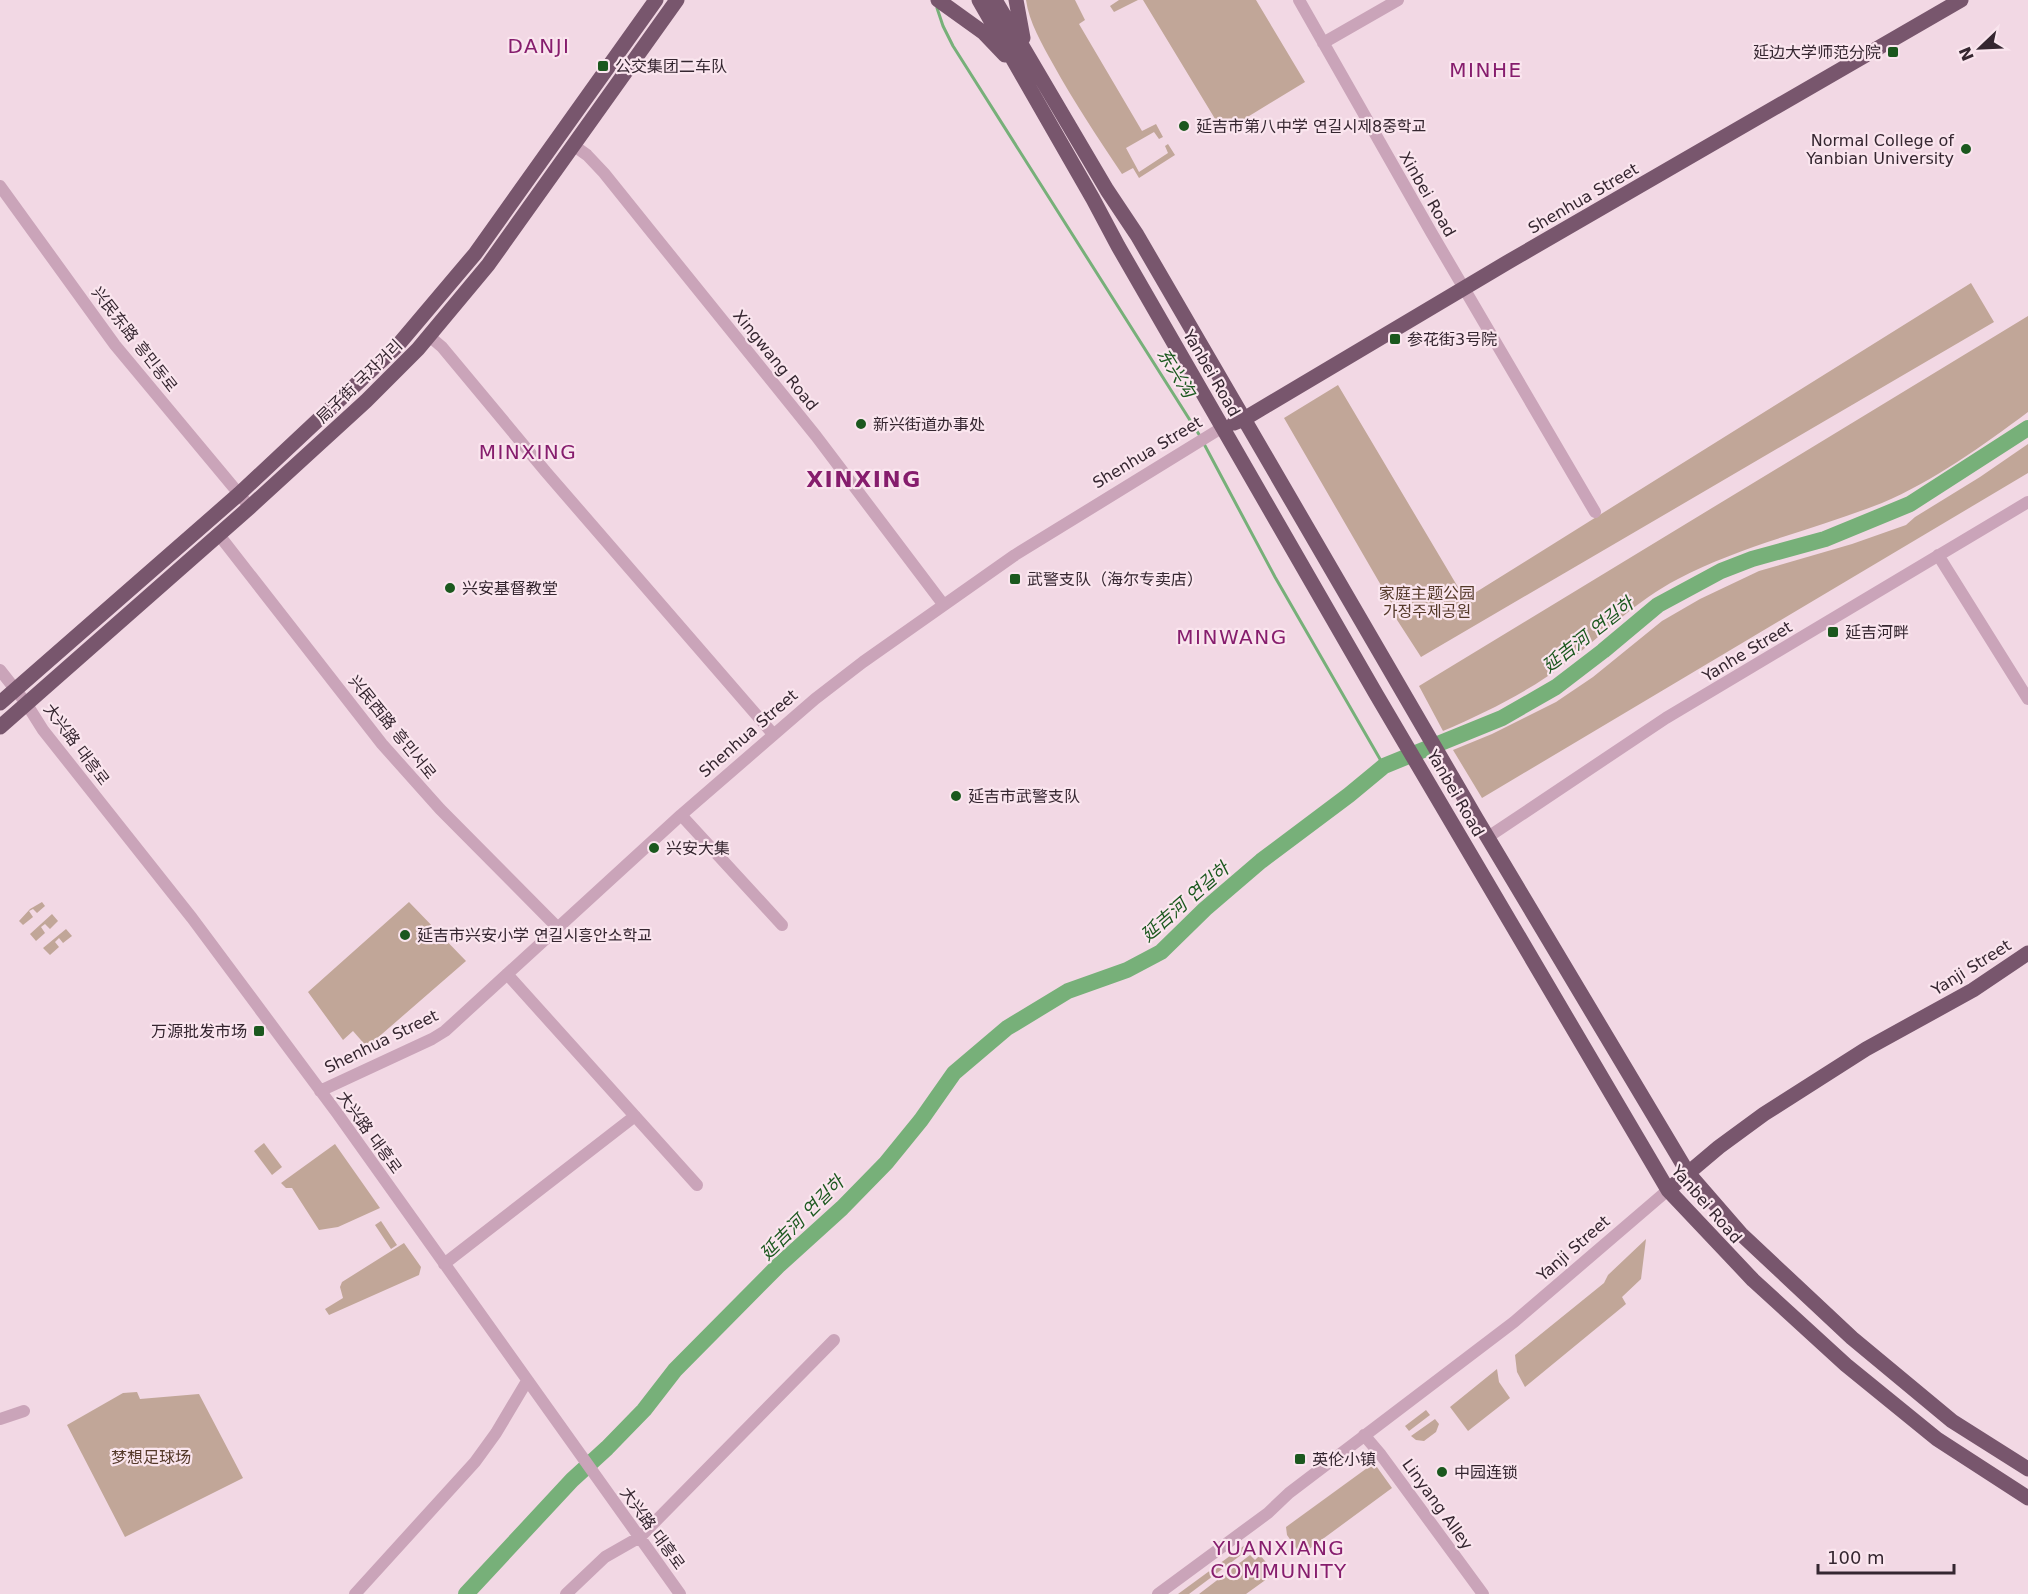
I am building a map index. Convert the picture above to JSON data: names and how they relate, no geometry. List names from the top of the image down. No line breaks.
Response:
{"streets":{"main road":["Shenhua Street","Yanbei Road","局子街 국자거리","Yanji Street"],"street":["Xinbei Road","兴民东路 흥민동로","Xingwang Road","Yanhe Street","兴民西路 흥민서로","大兴路 대흥로","Linyang Alley"]},"crossings":[["Xinbei Road","Shenhua Street"],["Shenhua Street","Xingwang Road"],["Shenhua Street","Yanbei Road"],["Shenhua Street","兴民西路 흥민서로"],["Shenhua Street","大兴路 대흥로"],["兴民东路 흥민동로","局子街 국자거리"],["Xingwang Road","局子街 국자거리"],["Yanbei Road","Yanhe Street"],["Yanbei Road","Yanji Street"],["局子街 국자거리","兴民西路 흥민서로"],["局子街 국자거리","大兴路 대흥로"],["Yanji Street","Linyang Alley"]],"districts":["DANJI","MINHE","MINXING","XINXING","MINWANG","YUANXIANG COMMUNITY"],"water":["东兴沟","延吉河 연길하"],"parks":["家庭主题公园 가정주제공원","梦想足球场"],"places":{"transit":["延边大学师范分院","公交集团二车队","参花街3号院","武警支队（海尔专卖店）","延吉河畔","万源批发市场","英伦小镇"],"other":["延吉市第八中学 연길시제8중학교","Normal College of Yanbian University","新兴街道办事处","兴安基督教堂","延吉市武警支队","兴安大集","延吉市兴安小学 연길시흥안소학교","中园连锁"]},"scale_bar":"100 m","north":"bottom left"}
